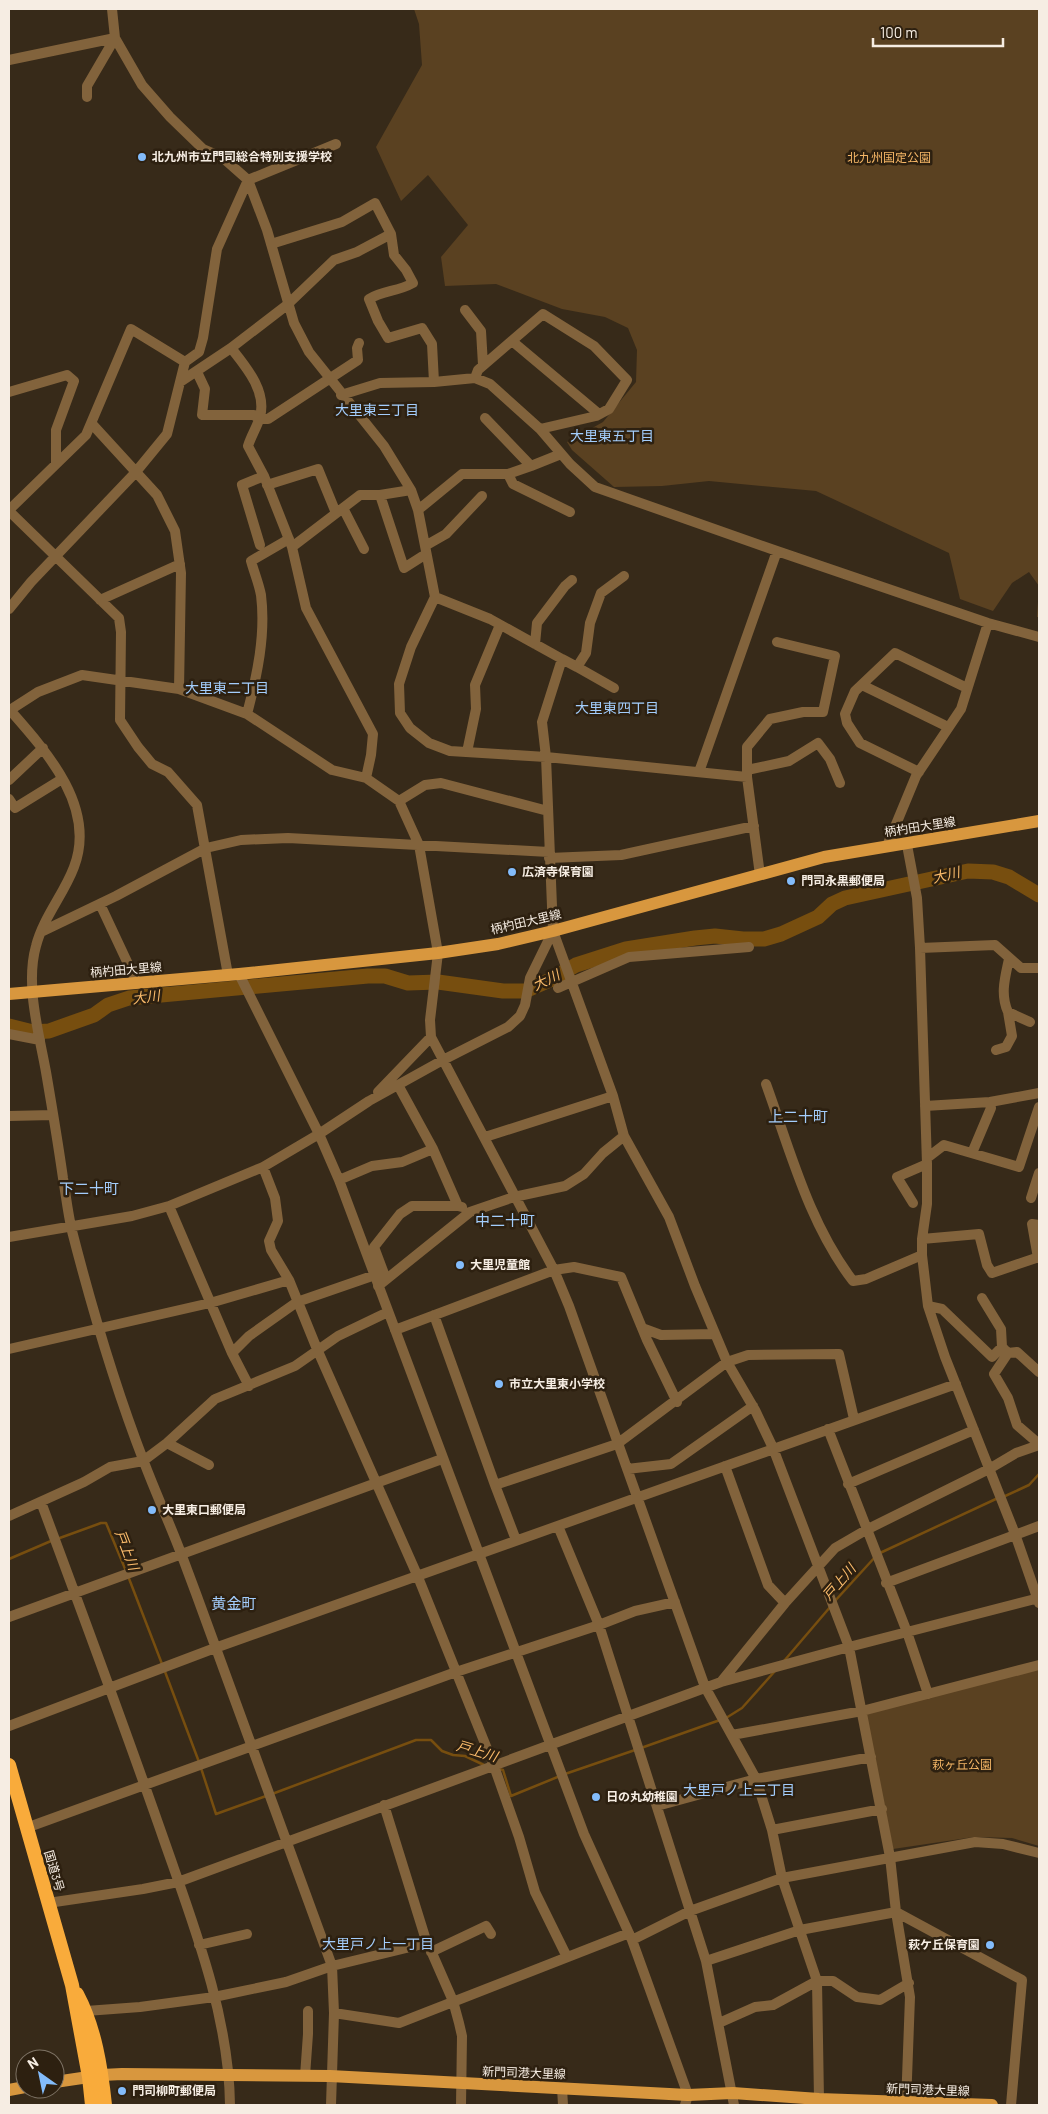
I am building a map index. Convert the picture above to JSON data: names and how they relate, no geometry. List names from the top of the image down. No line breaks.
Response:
{"streets":{"highway":["国道3号"],"main road":["柄杓田大里線","新門司港大里線"]},"crossings":[["国道3号","新門司港大里線"]],"districts":["大里東三丁目","大里東五丁目","大里東二丁目","大里東四丁目","上二十町","下二十町","中二十町","黄金町","大里戸ノ上二丁目","大里戸ノ上一丁目"],"water":["大川","戸上川"],"parks":["北九州国定公園","萩ヶ丘公園"],"places":["北九州市立門司総合特別支援学校","広済寺保育園","門司永黒郵便局","大里児童館","市立大里東小学校","大里東口郵便局","日の丸幼稚園","萩ケ丘保育園","門司柳町郵便局"],"scale_bar":"100 m","north":"top left"}
